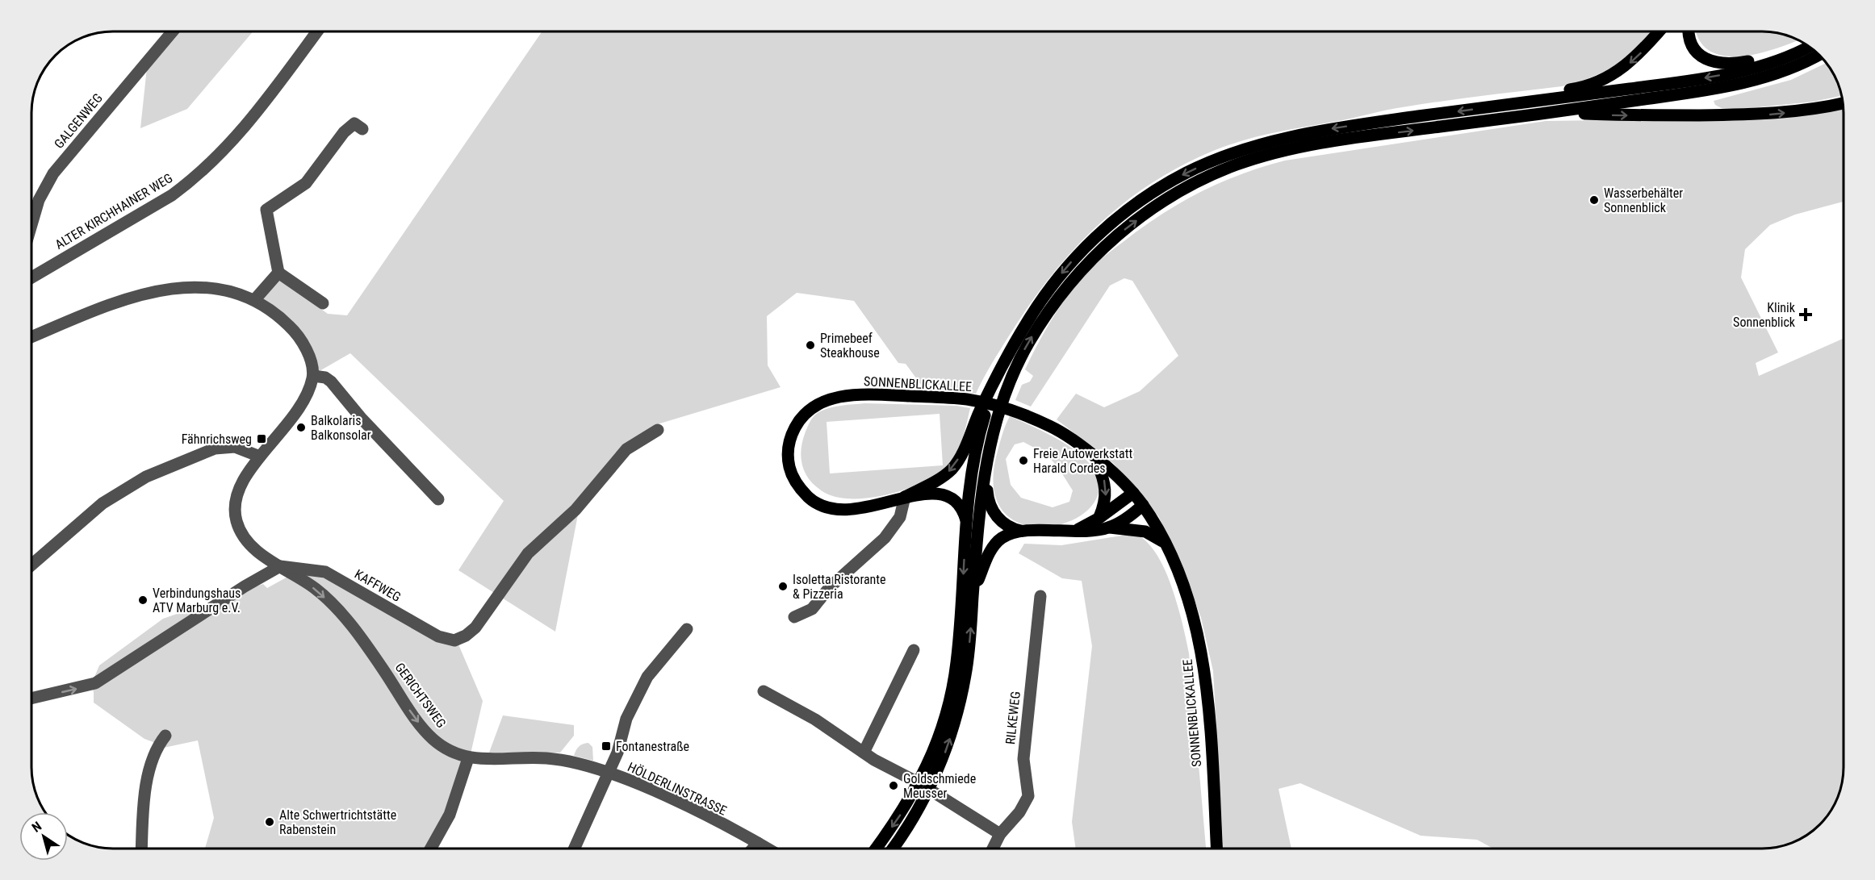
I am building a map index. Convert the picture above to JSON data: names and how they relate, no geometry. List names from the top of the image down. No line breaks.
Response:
{"streets":{"main road":["SONNENBLICKALLEE"],"street":["GALGENWEG","ALTER KIRCHHAINER WEG","KAFFWEG","GERICHTSWEG","RILKEWEG","HÖLDERLINSTRASSE"]},"crossings":[["KAFFWEG","GERICHTSWEG"],["GERICHTSWEG","HÖLDERLINSTRASSE"]],"one_way":["GERICHTSWEG"],"places":{"other":["Wasserbehälter Sonnenblick","Primebeef Steakhouse","Balkolaris Balkonsolar","Freie Autowerkstatt Harald Cordes","Isoletta Ristorante & Pizzeria","Verbindungshaus ATV Marburg e.V.","Goldschmiede Meusser","Alte Schwertrichtstätte Rabenstein"],"health":["Klinik Sonnenblick"],"transit":["Fähnrichsweg","Fontanestraße"]},"north":"top left"}
